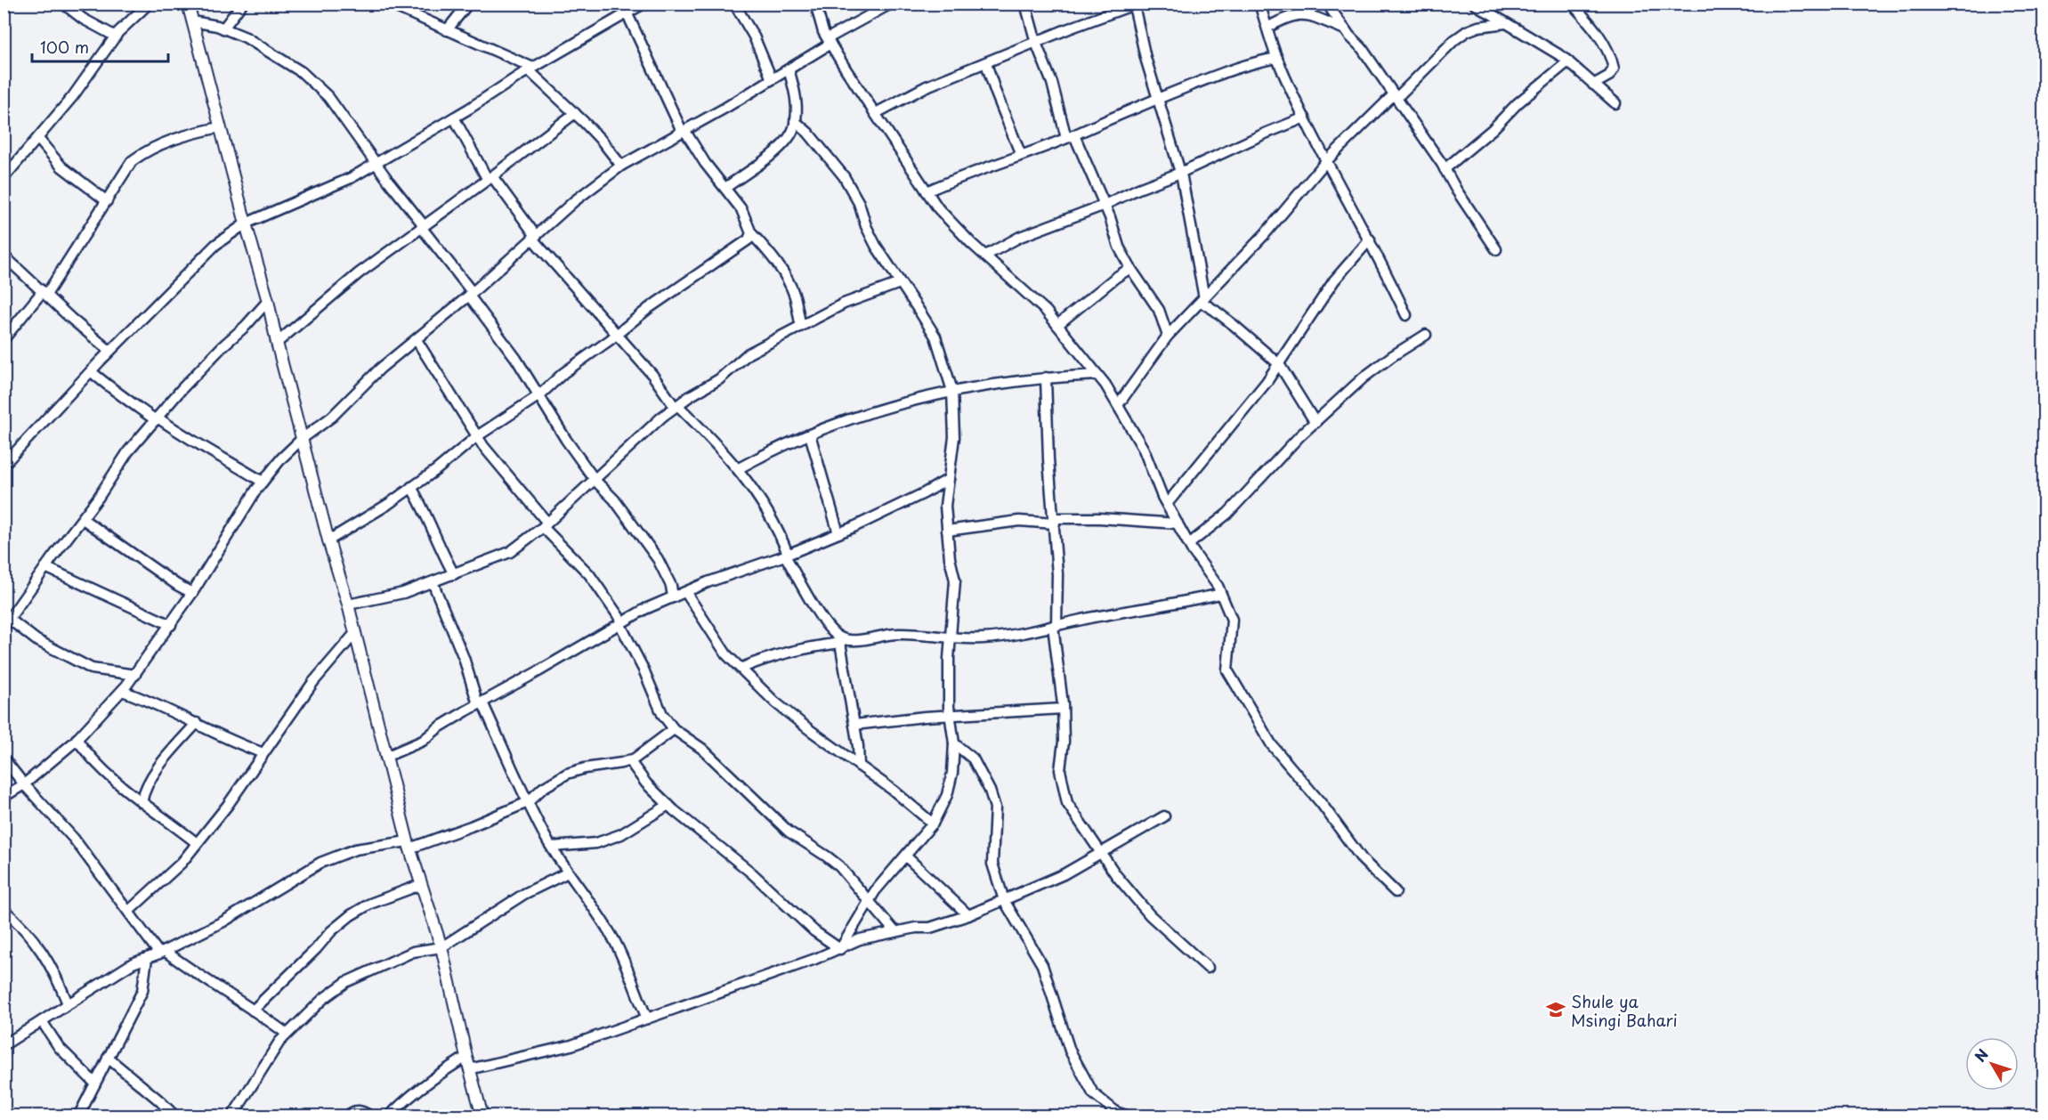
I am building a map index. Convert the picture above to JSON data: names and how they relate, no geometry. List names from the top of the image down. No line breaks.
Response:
{"places":{"school or university":["Shule ya Msingi Bahari"]},"scale_bar":"100 m","north":"top left"}
